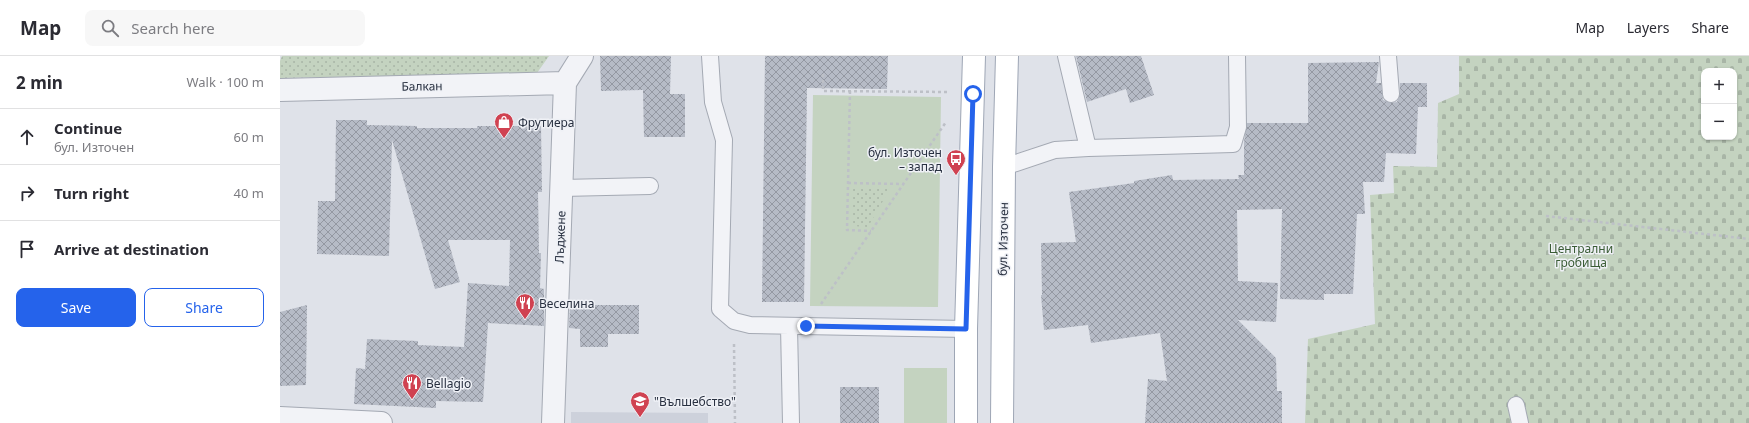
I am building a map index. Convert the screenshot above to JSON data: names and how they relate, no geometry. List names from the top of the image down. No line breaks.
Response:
{"streets":{"main road":["бул. Източен"],"street":["Балкан","Лъджене"]},"crossings":[["Балкан","Лъджене"]],"parks":["Централни гробища"],"places":{"shop":["Фрутиера"],"bus stop":["бул. Източен – запад"],"restaurant":["Веселина","Bellagio"],"school or university":["\"Вълшебство\""]},"page":{"header":"Map","search":"Search here","nav":["Map","Layers","Share"],"heading":["2 min","Walk · 100 m"],"map_buttons":["+","−"],"list":[["Continue","бул. Източен","60 m"],["Turn right","40 m"],"Arrive at destination"],"buttons":["Save","Share"]}}
